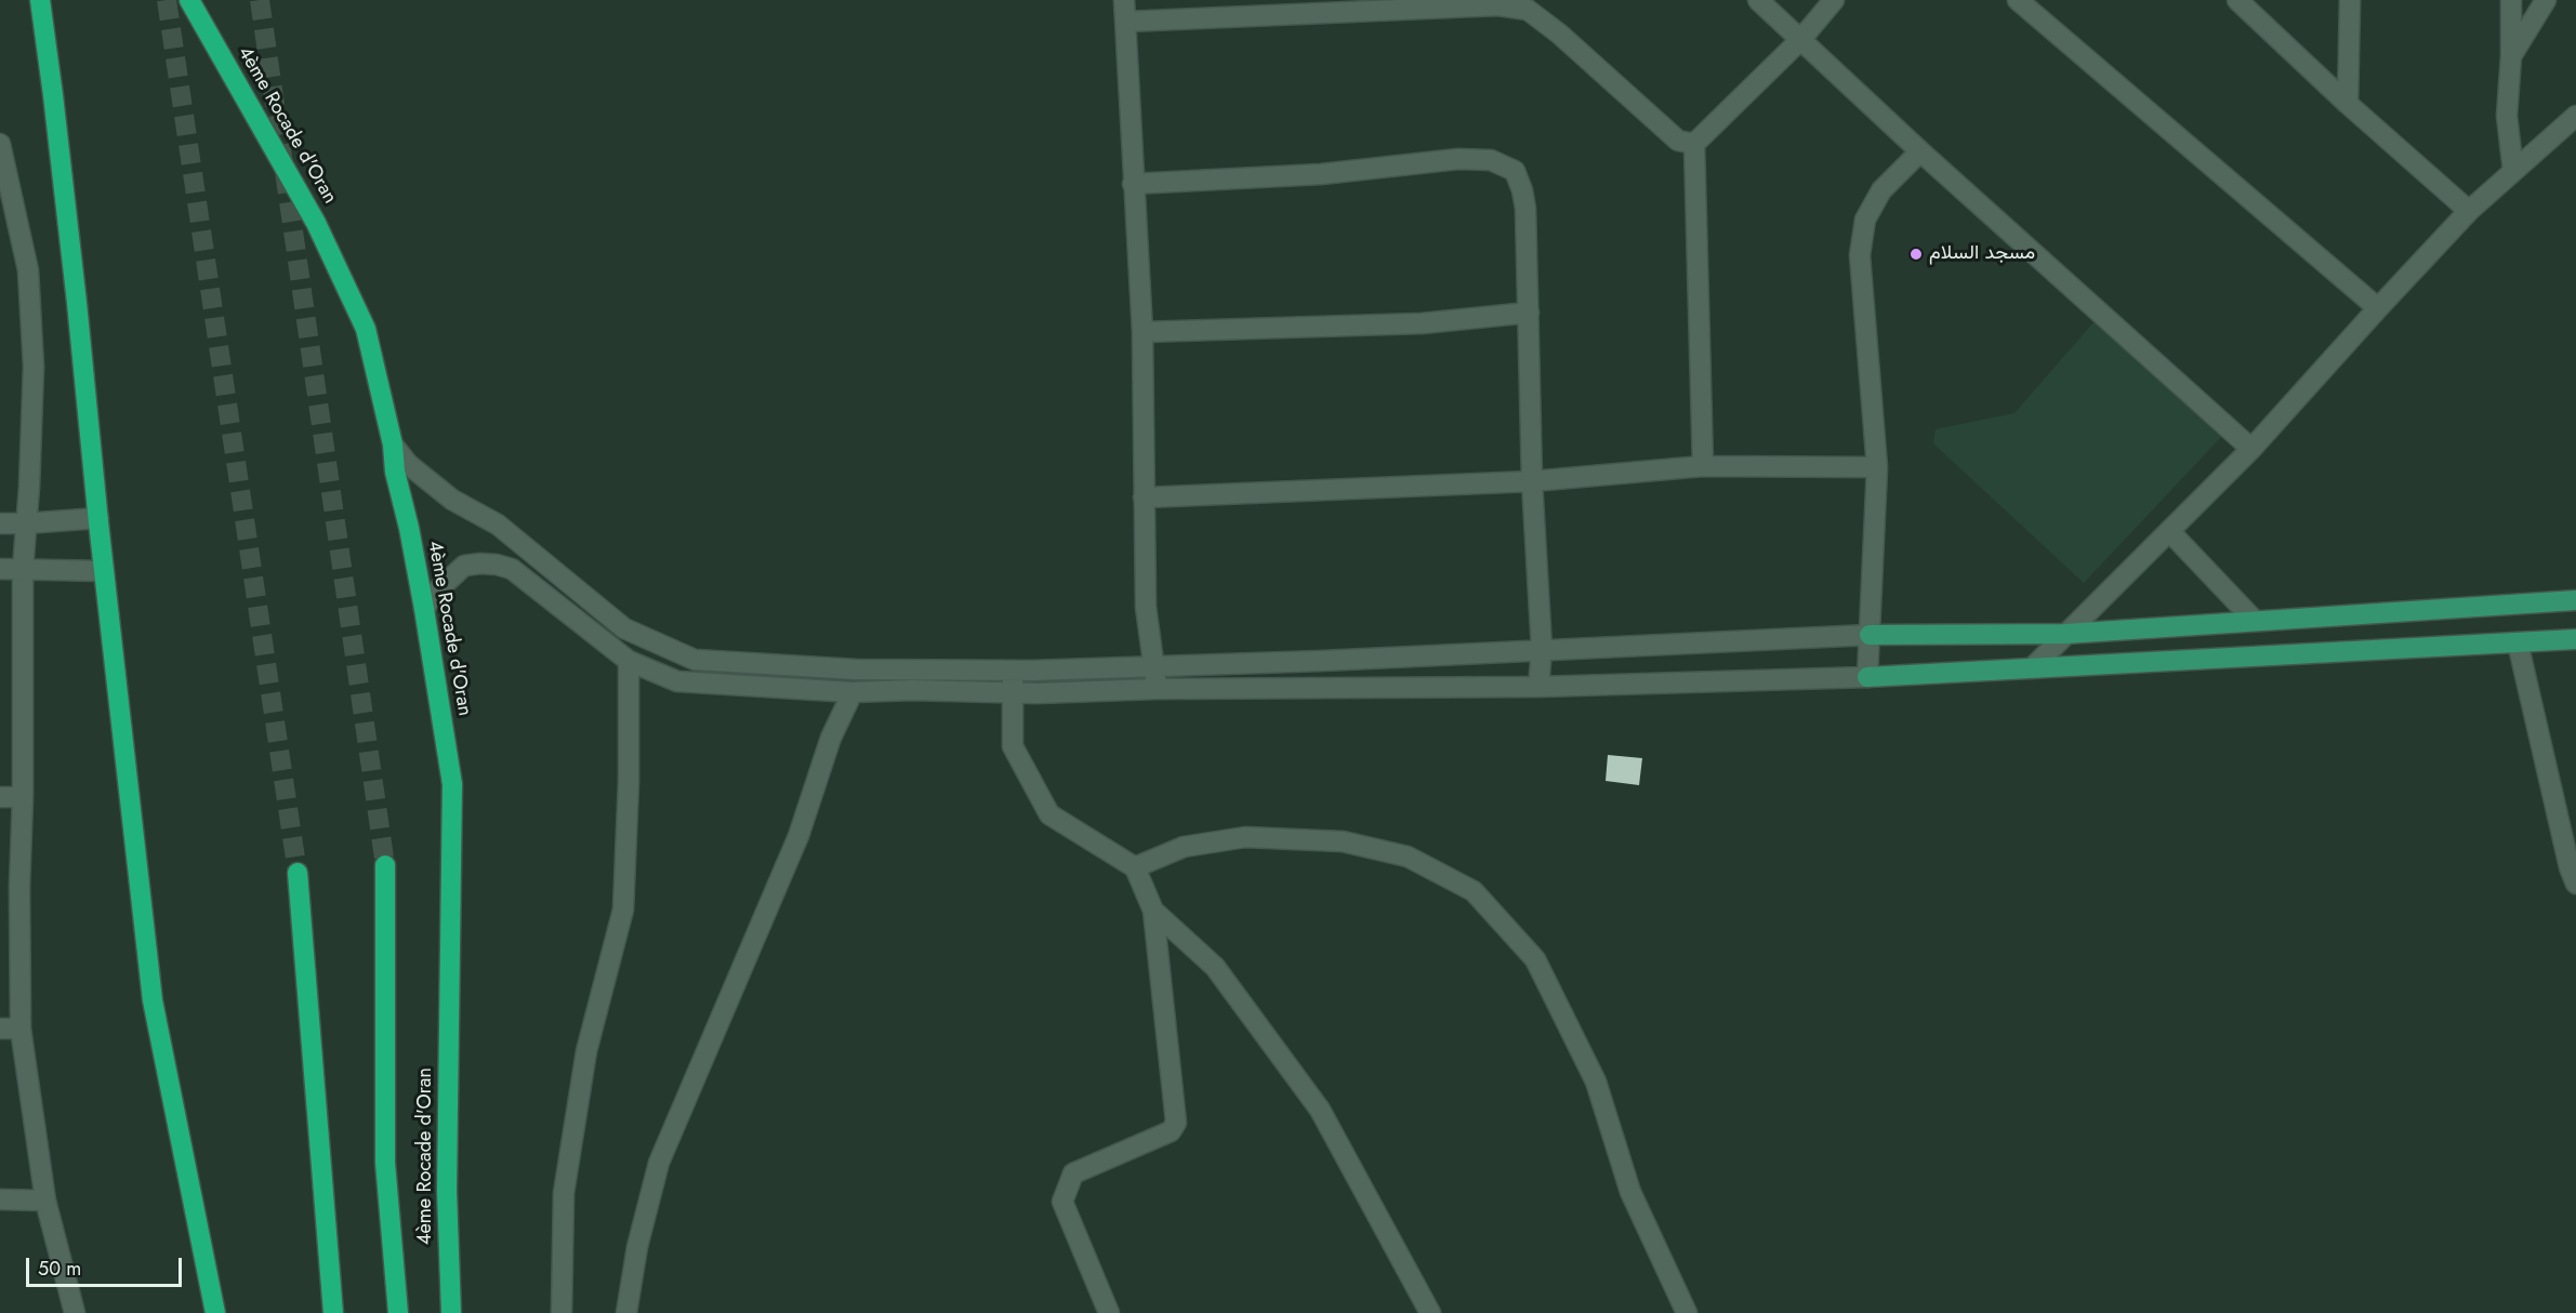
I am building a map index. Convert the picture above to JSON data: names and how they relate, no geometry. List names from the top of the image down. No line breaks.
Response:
{"streets":{"highway":["4ème Rocade d'Oran"]},"places":["مسجد السلام"],"scale_bar":"50 m"}
